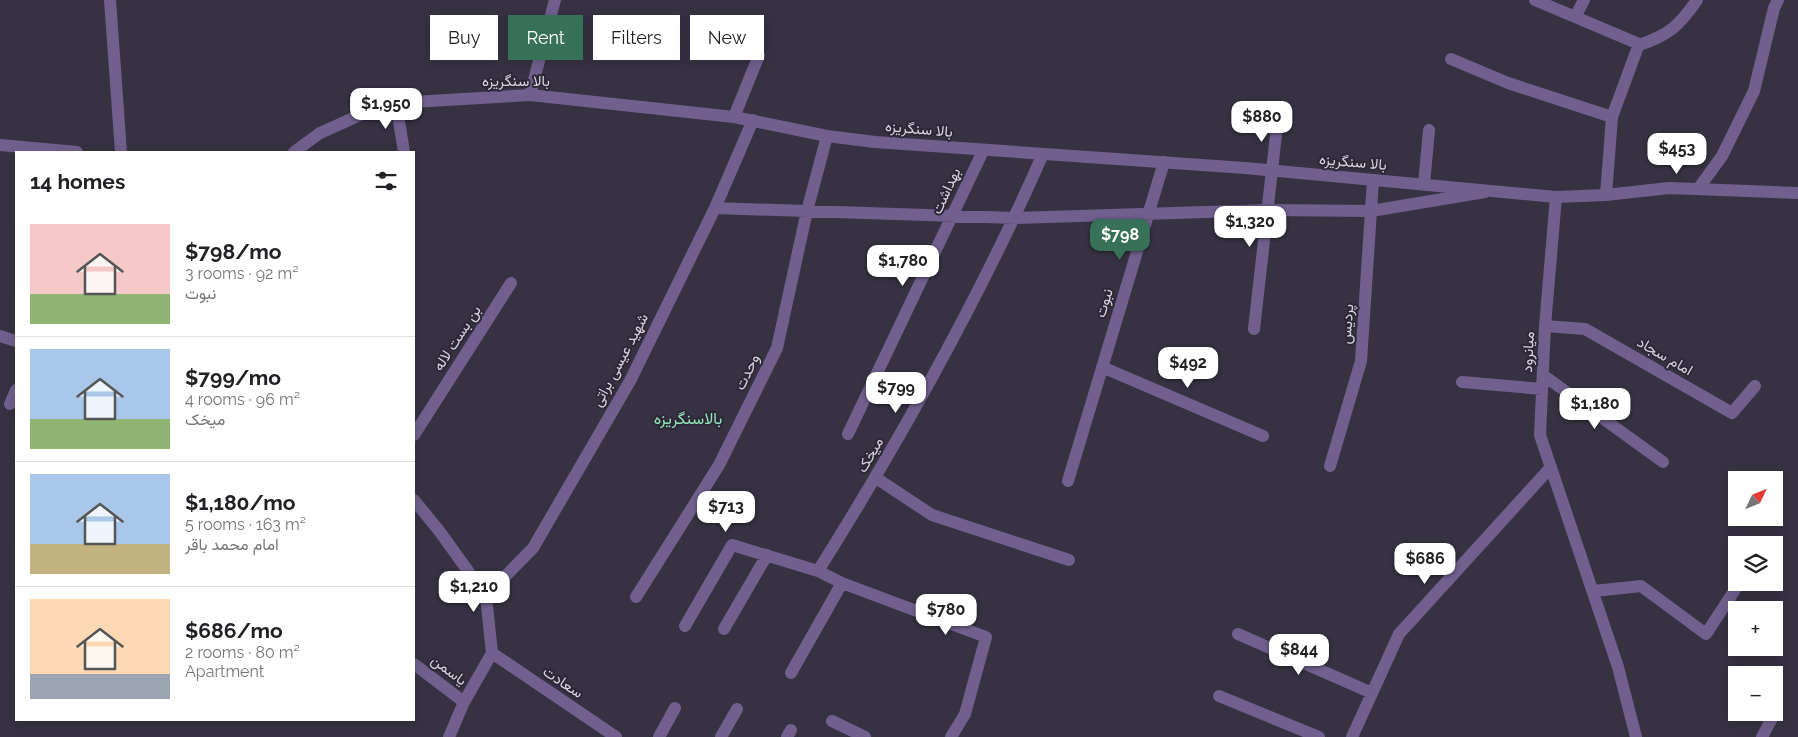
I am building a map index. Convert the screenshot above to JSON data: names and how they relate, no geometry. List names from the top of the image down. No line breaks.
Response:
{"streets":{"street":["بالا سنگریزه","بهداشت","نبوت","پردیس","بن بست لاله","میانرود","امام سجاد","شهید عیسی براتی","وحدت","میخک","یاسمن","سعادت"]},"crossings":[["بالا سنگریزه","بهداشت"],["بالا سنگریزه","نبوت"],["بالا سنگریزه","پردیس"],["بالا سنگریزه","میانرود"],["بالا سنگریزه","شهید عیسی براتی"],["بالا سنگریزه","وحدت"],["بالا سنگریزه","میخک"],["میانرود","امام سجاد"]],"districts":["بالاسنگریزه"],"north":"top right","page":{"chip":["Buy","Rent","Filters","New"],"price":["$1,950","$880","$453","$1,320","$798","$1,780","$492","$799","$1,180","$713","$686","$1,210","$780","$844"],"heading":"14 homes","list":[{"name":"$798/mo","note":"3 rooms · 92 m² · نبوت"},{"name":"$799/mo","note":"4 rooms · 96 m² · میخک"},{"name":"$1,180/mo","note":"5 rooms · 163 m² · امام محمد باقر"},{"name":"$686/mo","note":"2 rooms · 80 m² · Apartment"}],"map_buttons":["+","−"]}}
